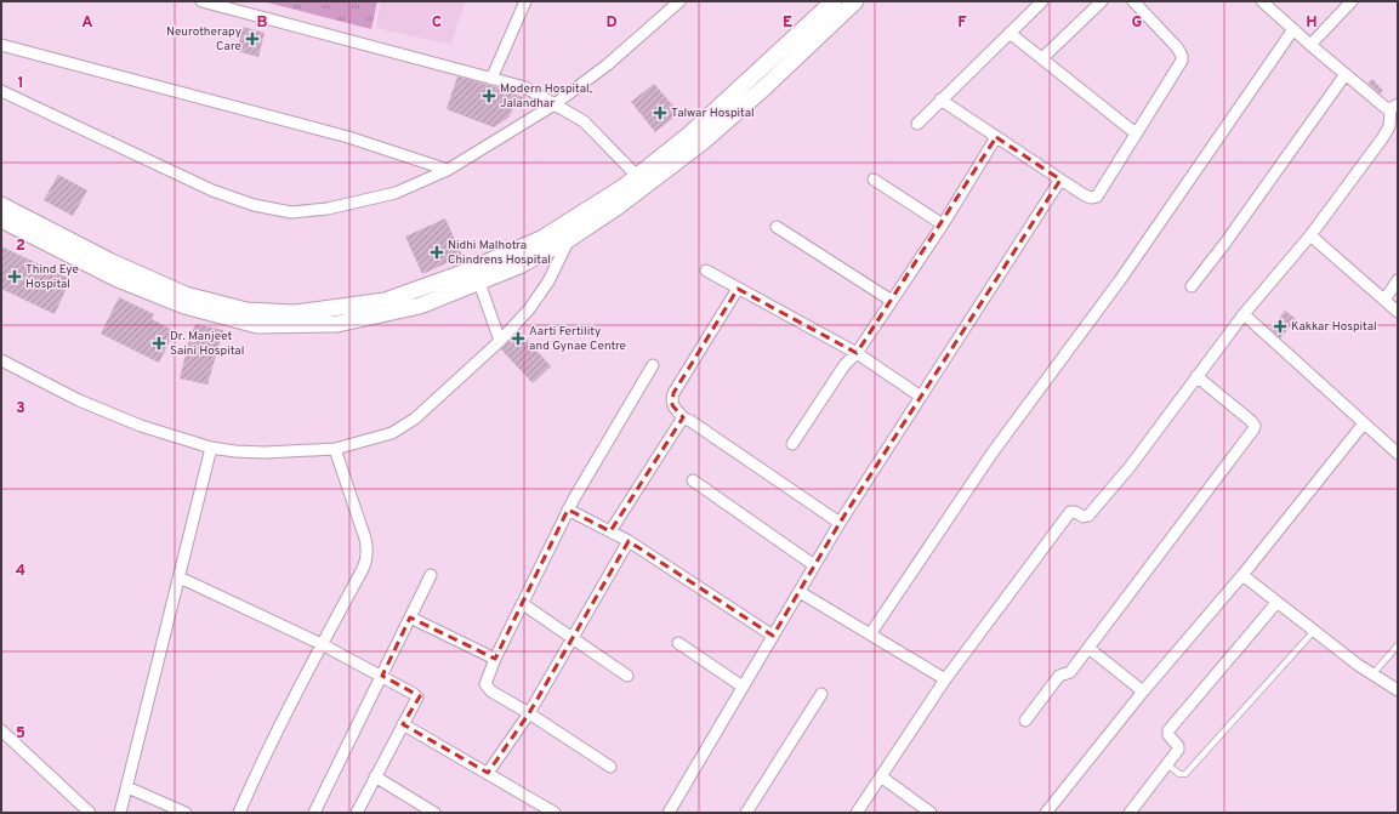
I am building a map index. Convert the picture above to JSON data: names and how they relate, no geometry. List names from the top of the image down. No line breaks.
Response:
{"places":{"health":["Neurotherapy Care","Modern Hospital, Jalandhar","Talwar Hospital","Nidhi Malhotra Chindrens Hospital","Thind Eye Hospital","Kakkar Hospital","Aarti Fertility and Gynae Centre","Dr. Manjeet Saini Hospital"]},"grid":{"columns":["A","B","C","D","E","F","G","H"],"rows":["1","2","3","4","5"]}}
